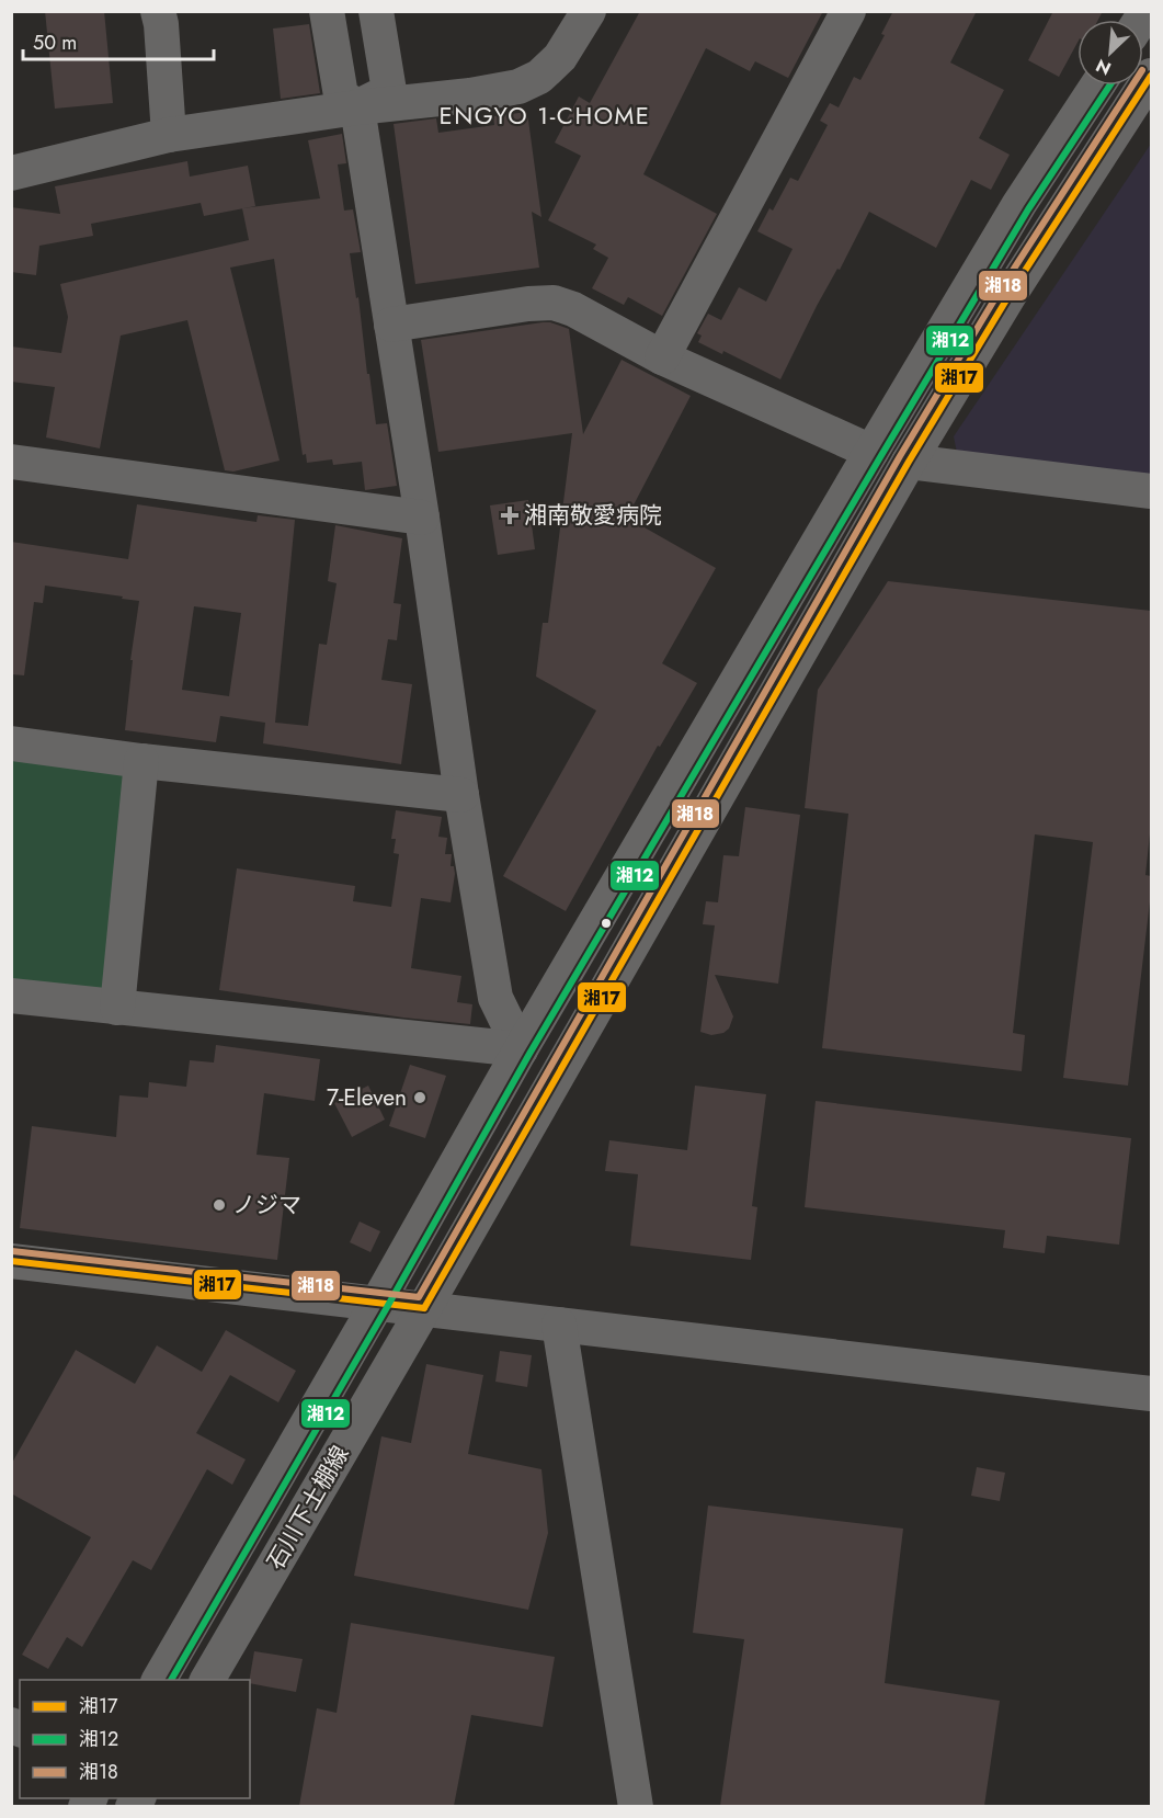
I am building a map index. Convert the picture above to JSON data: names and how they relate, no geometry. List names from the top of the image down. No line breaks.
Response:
{"streets":{"street":["石川下土棚線"]},"districts":["ENGYO 1-CHOME"],"places":{"health":["湘南敬愛病院"],"other":["7-Eleven","ノジマ"]},"lines":["transit line 湘17","transit line 湘12","transit line 湘18"],"legend":["湘17","湘12","湘18"],"scale_bar":"50 m","north":"bottom left"}
